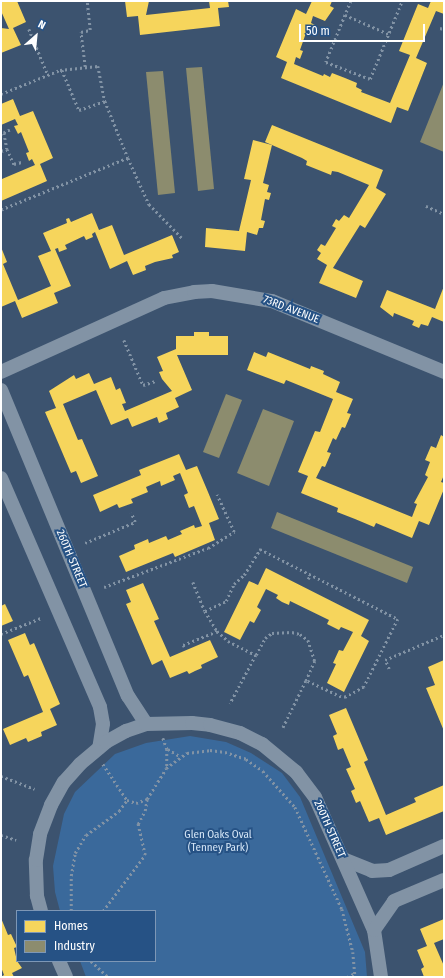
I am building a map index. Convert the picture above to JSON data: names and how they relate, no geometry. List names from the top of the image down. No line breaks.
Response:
{"streets":{"street":["73RD AVENUE","260TH STREET"]},"parks":["Glen Oaks Oval (Tenney Park)"],"legend":["Homes","Industry"],"scale_bar":"50 m","north":"top right"}
